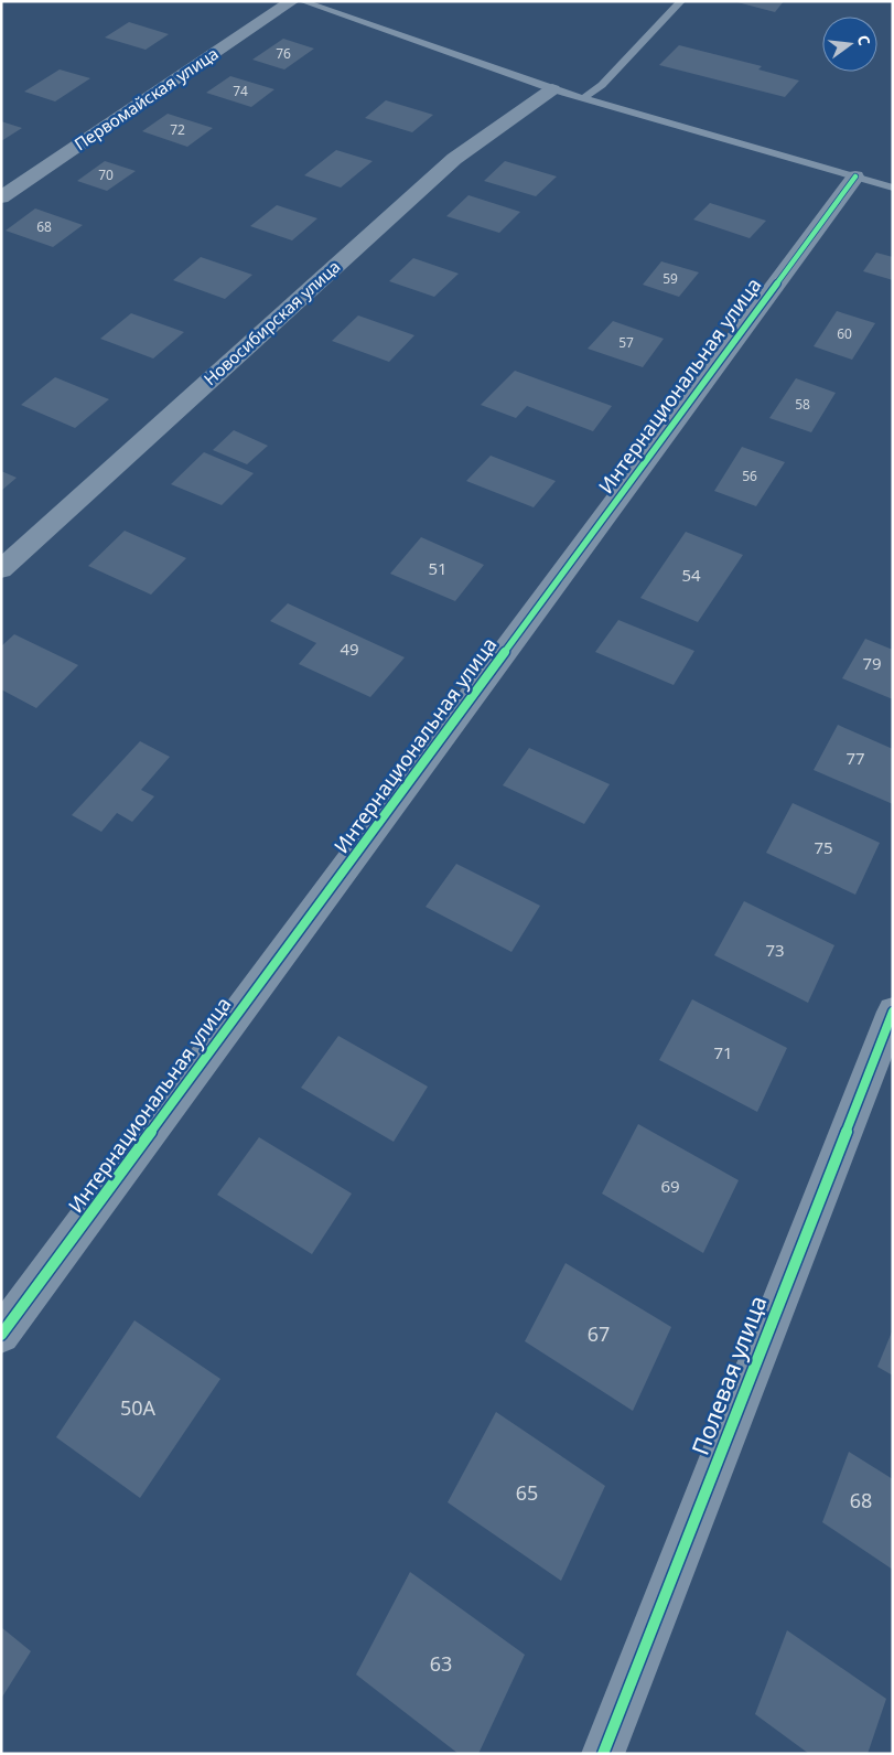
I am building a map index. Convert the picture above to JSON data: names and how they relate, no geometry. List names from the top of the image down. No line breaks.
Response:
{"streets":{"street":["Первомайская улица","Новосибирская улица","Интернациональная улица","Полевая улица"]},"house_numbers":["76","74","72","70","68","59","60","57","58","56","51","54","49","79","77","75","73","71","69","67","50А","65","68","63"],"north":"right"}
